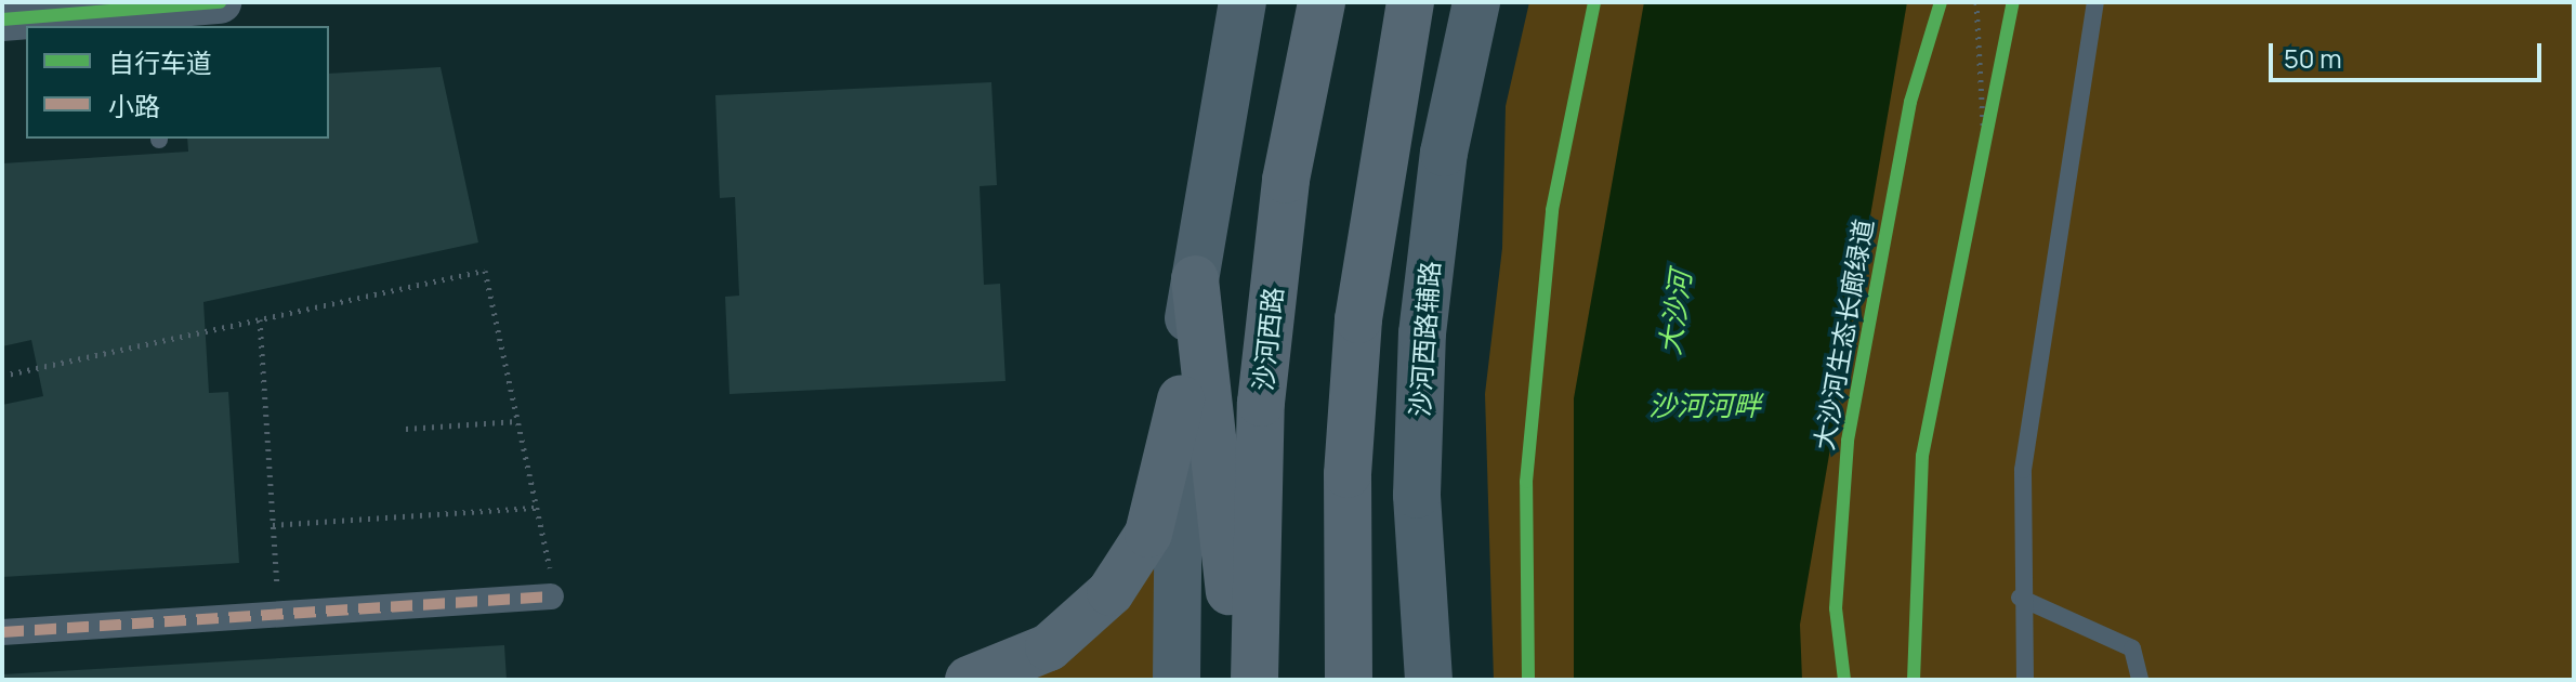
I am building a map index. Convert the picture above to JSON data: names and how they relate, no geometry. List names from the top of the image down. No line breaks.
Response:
{"streets":{"main road":["沙河西路","沙河西路辅路"],"cycle path":["大沙河生态长廊绿道"]},"water":["大沙河","沙河河畔"],"legend":["自行车道","小路"],"scale_bar":"50 m"}
